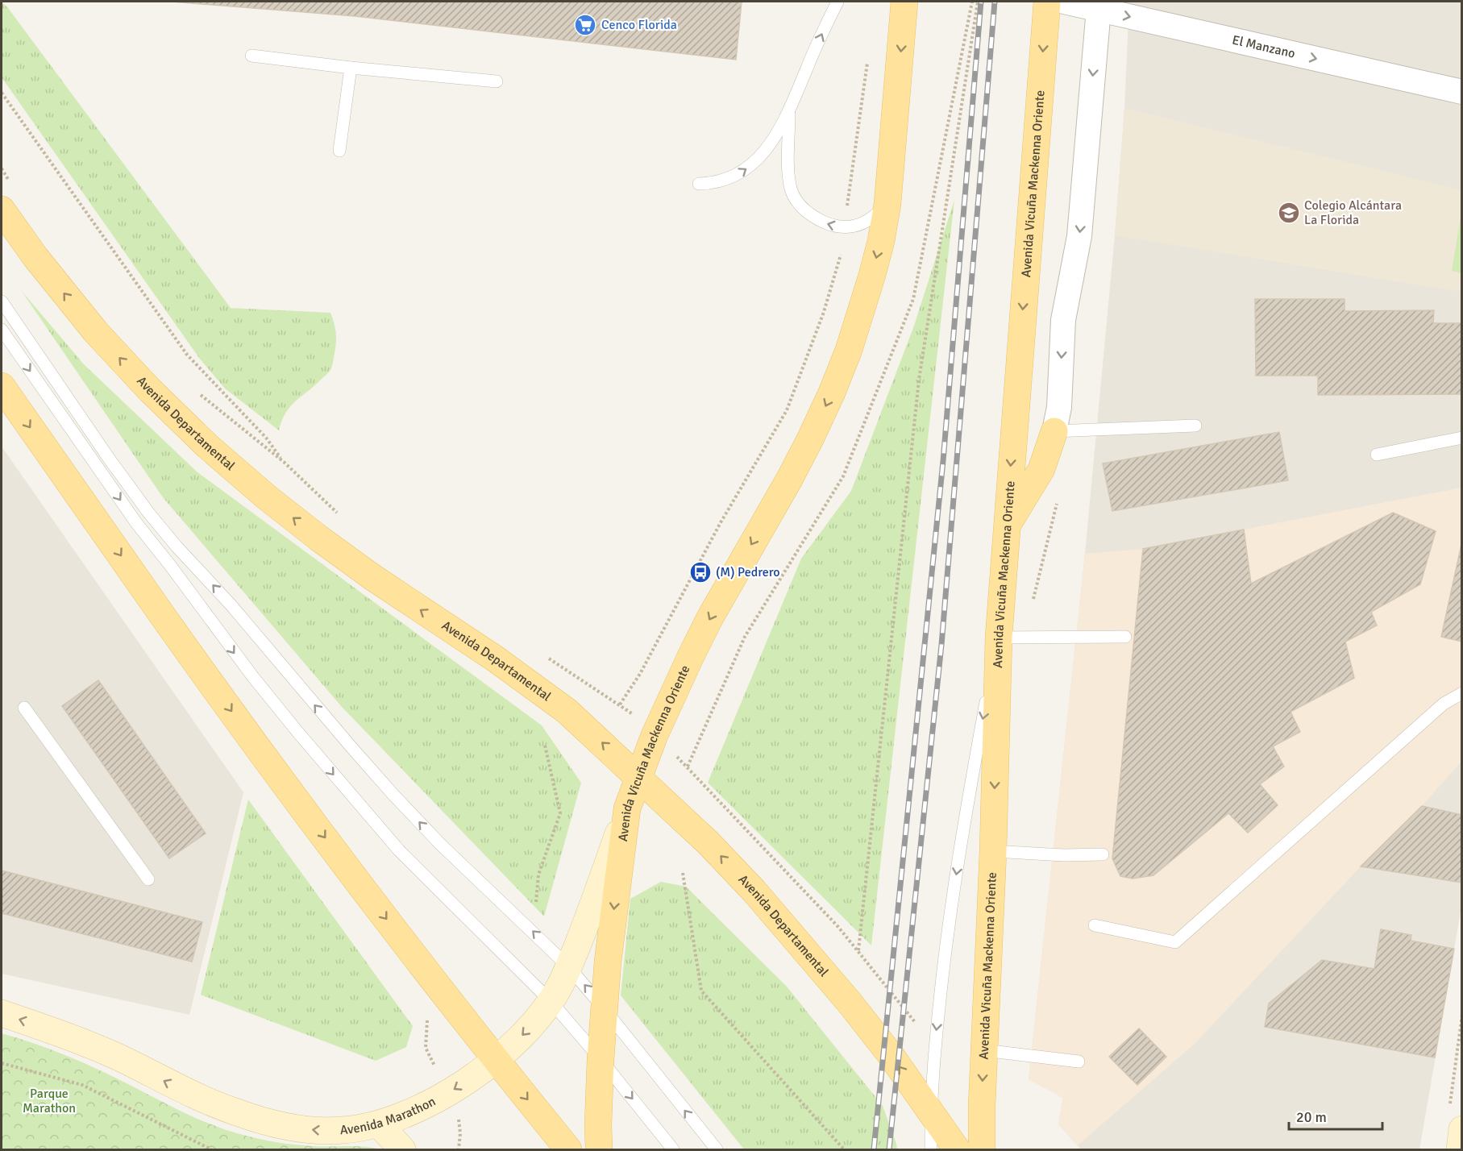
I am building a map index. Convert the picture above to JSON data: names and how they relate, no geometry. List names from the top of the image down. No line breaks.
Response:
{"streets":{"main road":["Avenida Vicuña Mackenna Oriente","Avenida Departamental","Avenida Marathon"],"street":["El Manzano"]},"crossings":[["Avenida Vicuña Mackenna Oriente","Avenida Departamental"],["Avenida Vicuña Mackenna Oriente","Avenida Marathon"]],"one_way":["El Manzano","Avenida Vicuña Mackenna Oriente","Avenida Marathon"],"parks":["Parque Marathon"],"places":{"supermarket":["Cenco Florida"],"school or university":["Colegio Alcántara La Florida"],"bus stop":["(M) Pedrero"]},"scale_bar":"20 m"}
